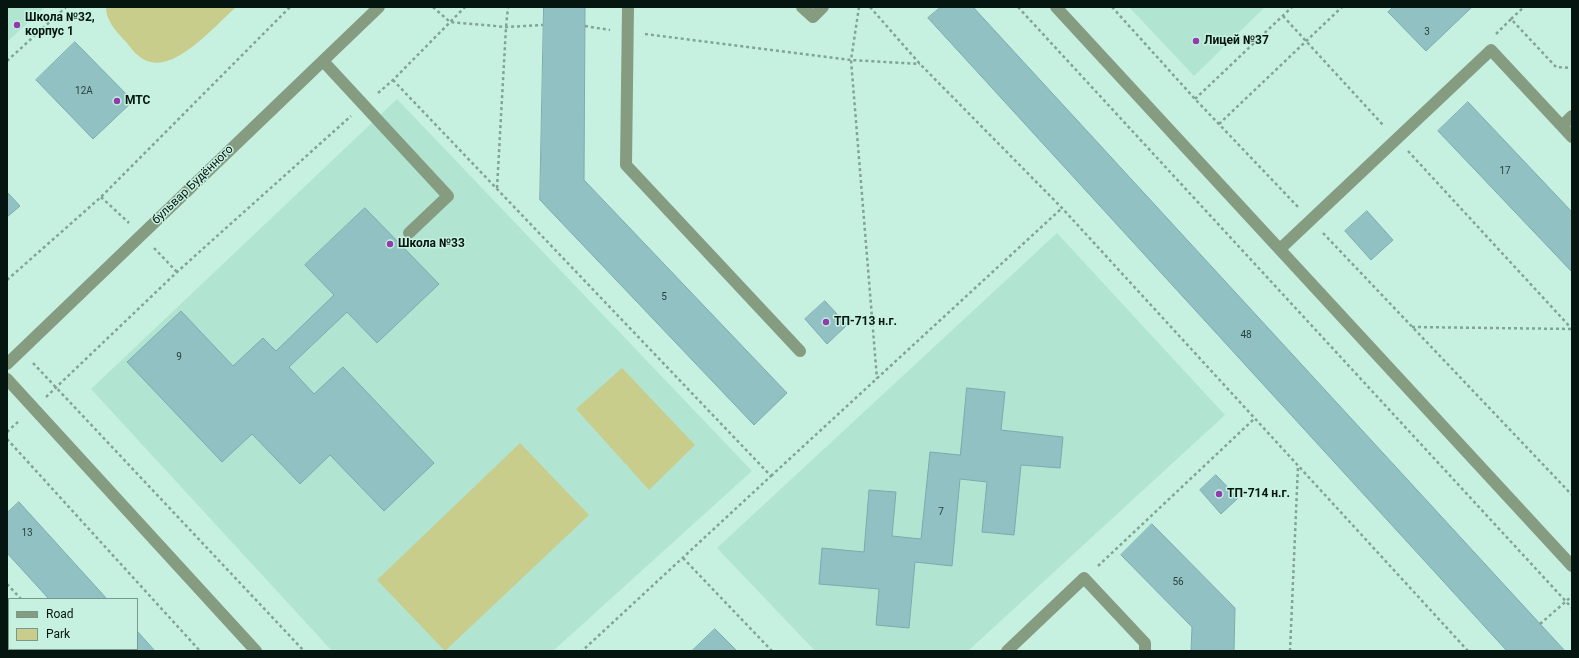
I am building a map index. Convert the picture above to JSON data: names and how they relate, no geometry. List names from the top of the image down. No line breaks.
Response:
{"streets":{"street":["бульвар Будённого"]},"places":["Школа №32, корпус 1","Лицей №37","МТС","Школа №33","ТП-713 н.г.","ТП-714 н.г."],"house_numbers":["3","12А","17","5","48","9","7","13","56"],"legend":["Road","Park"]}
